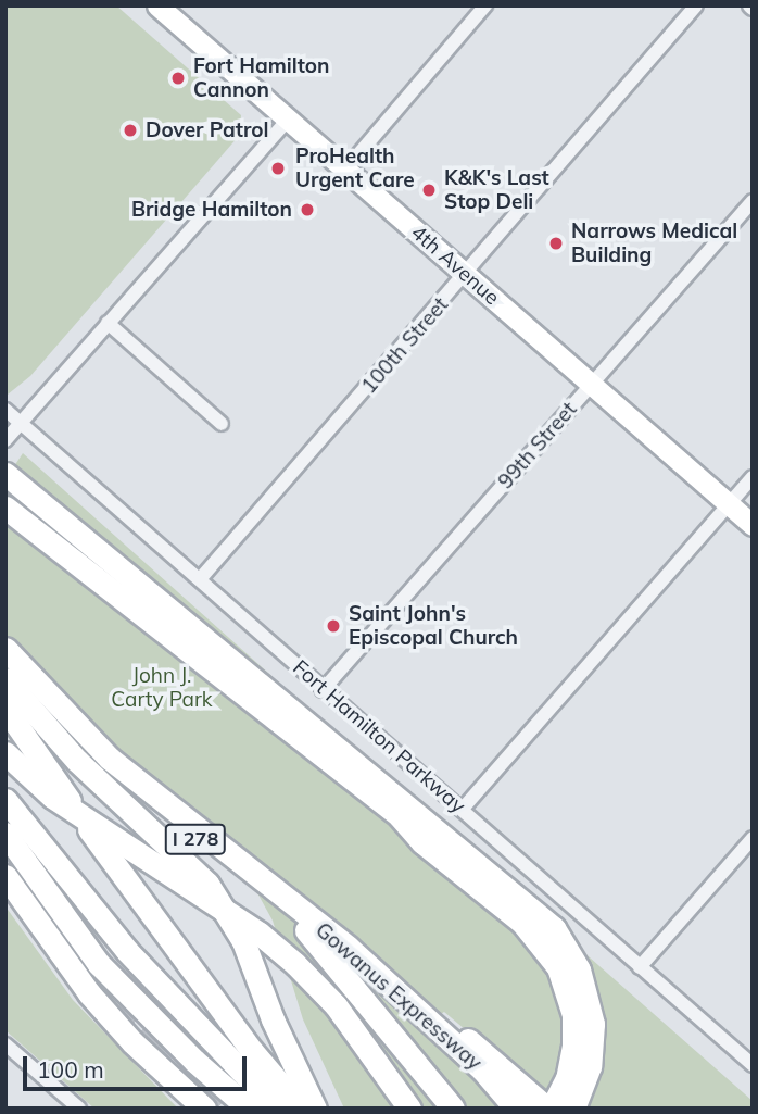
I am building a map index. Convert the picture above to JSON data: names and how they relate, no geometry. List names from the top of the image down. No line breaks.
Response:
{"streets":{"highway":["I 278","Gowanus Expressway"],"main road":["4th Avenue"],"street":["100th Street","99th Street","Fort Hamilton Parkway"]},"crossings":[["4th Avenue","100th Street"],["4th Avenue","99th Street"],["100th Street","Fort Hamilton Parkway"],["99th Street","Fort Hamilton Parkway"]],"parks":["John J. Carty Park"],"places":["Fort Hamilton Cannon","Dover Patrol","ProHealth Urgent Care","K&K's Last Stop Deli","Bridge Hamilton","Narrows Medical Building","Saint John's Episcopal Church"],"scale_bar":"100 m"}
